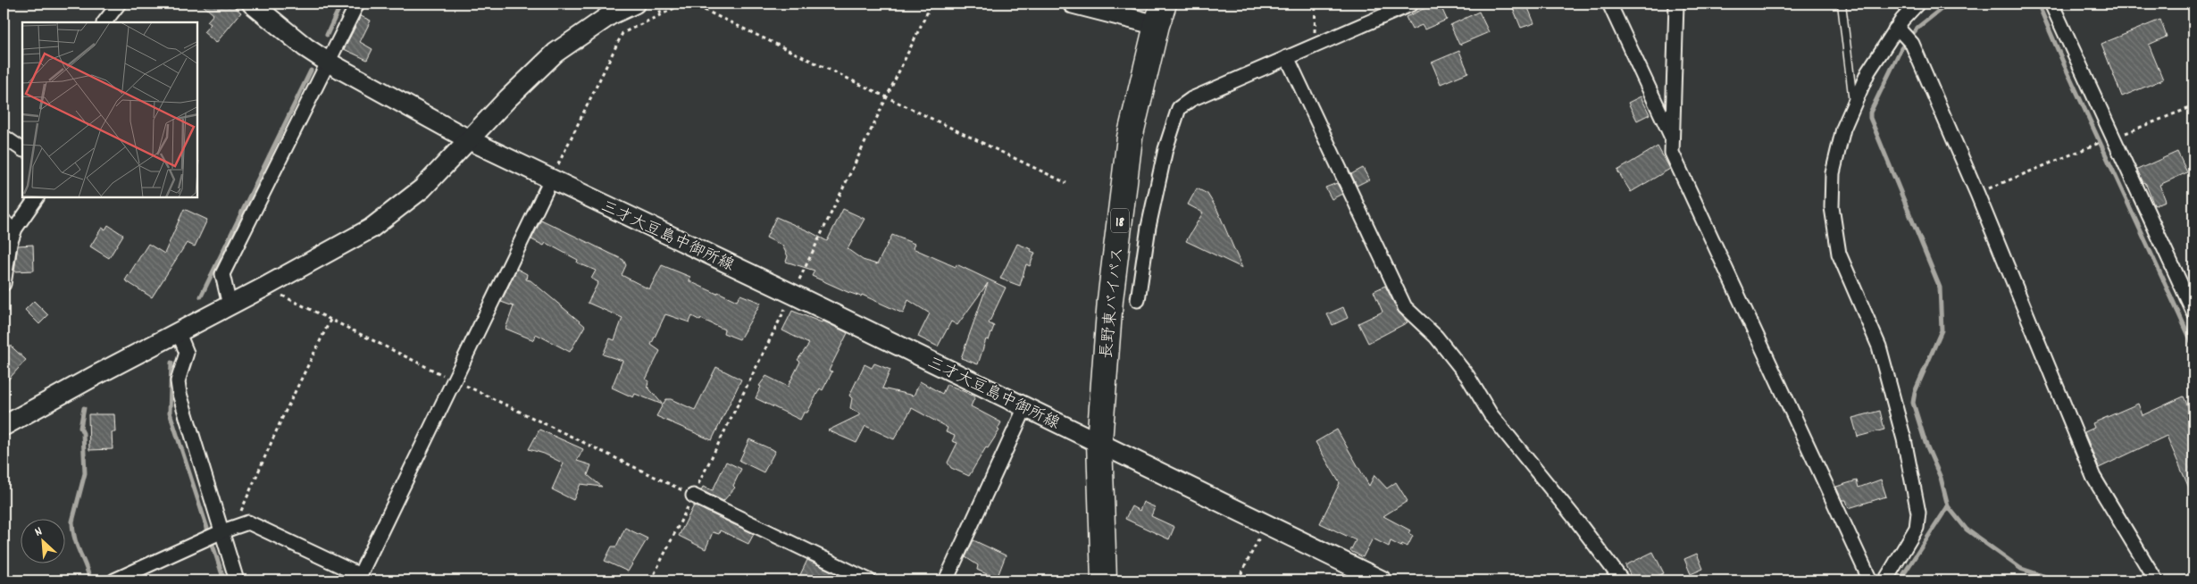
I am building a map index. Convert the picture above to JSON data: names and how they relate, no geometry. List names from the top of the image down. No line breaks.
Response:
{"streets":{"highway":["18","長野東バイパス"],"street":["三才大豆島中御所線"]},"crossings":[["三才大豆島中御所線","長野東バイパス"]],"north":"top left"}
